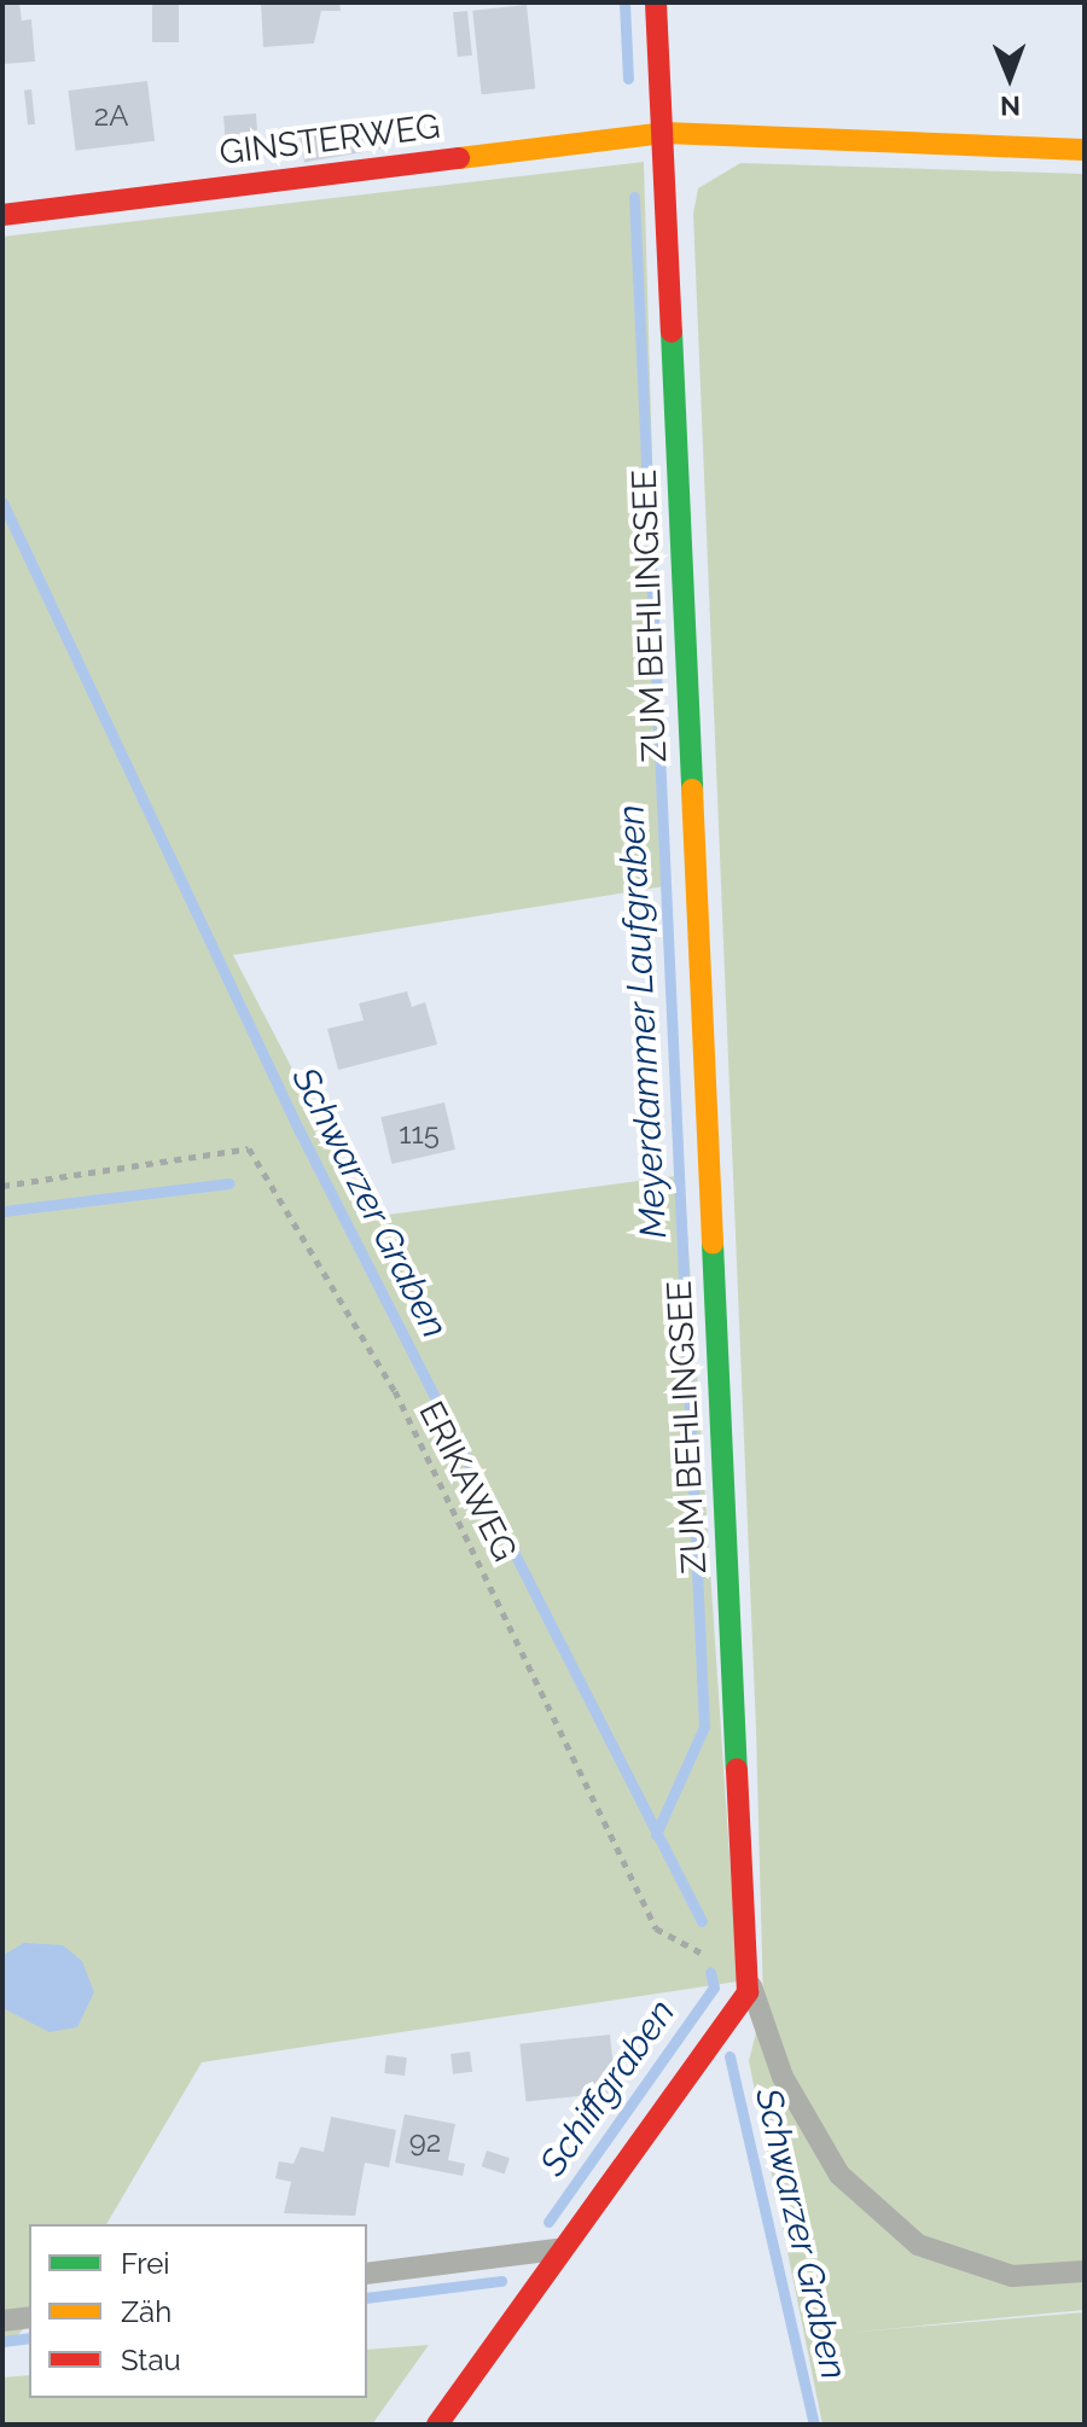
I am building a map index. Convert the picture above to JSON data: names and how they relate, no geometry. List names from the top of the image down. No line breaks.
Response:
{"streets":{"street":["GINSTERWEG","ZUM BEHLINGSEE"],"path":["ERIKAWEG"]},"crossings":[["GINSTERWEG","ZUM BEHLINGSEE"],["ZUM BEHLINGSEE","ERIKAWEG"]],"water":["Meyerdammer Laufgraben","Schwarzer Graben","Schiffgraben"],"house_numbers":["2A","115","92"],"legend":["Frei","Zäh","Stau"],"north":"bottom"}
